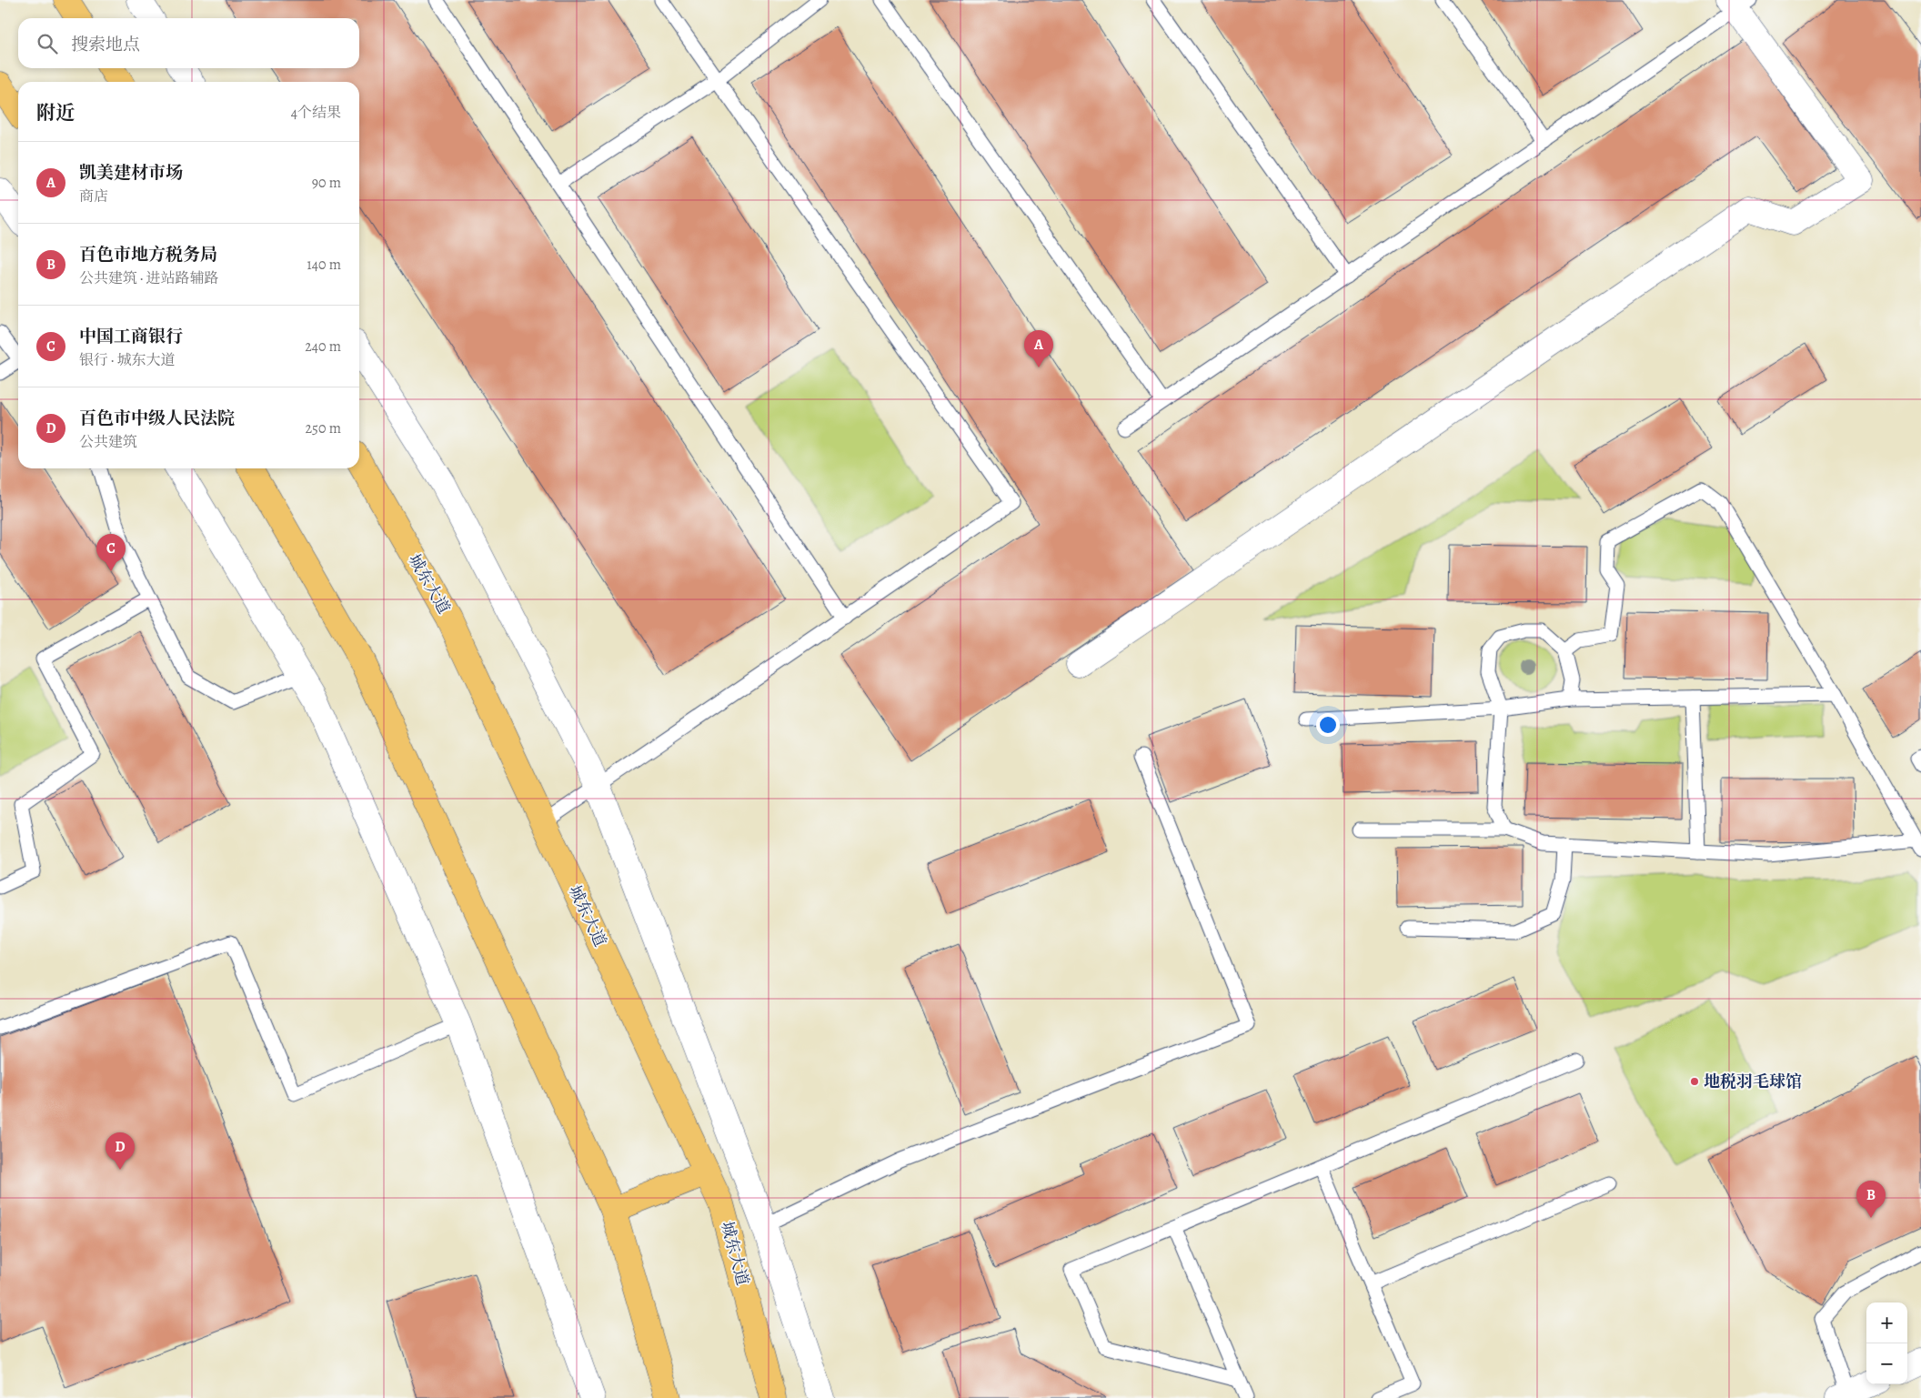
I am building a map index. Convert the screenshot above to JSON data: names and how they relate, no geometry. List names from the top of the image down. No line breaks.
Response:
{"streets":{"main road":["城东大道"]},"places":["地税羽毛球馆"],"page":{"search":"搜索地点","heading":["附近","4个结果"],"list":[{"mark":"A","name":"凯美建材市场","note":"商店","value":"90 m"},{"mark":"B","name":"百色市地方税务局","note":"公共建筑 · 进站路辅路","value":"140 m"},{"mark":"C","name":"中国工商银行","note":"银行 · 城东大道","value":"240 m"},{"mark":"D","name":"百色市中级人民法院","note":"公共建筑","value":"250 m"}],"pins":["A","C","D","B"],"map_buttons":["+","−"]}}
